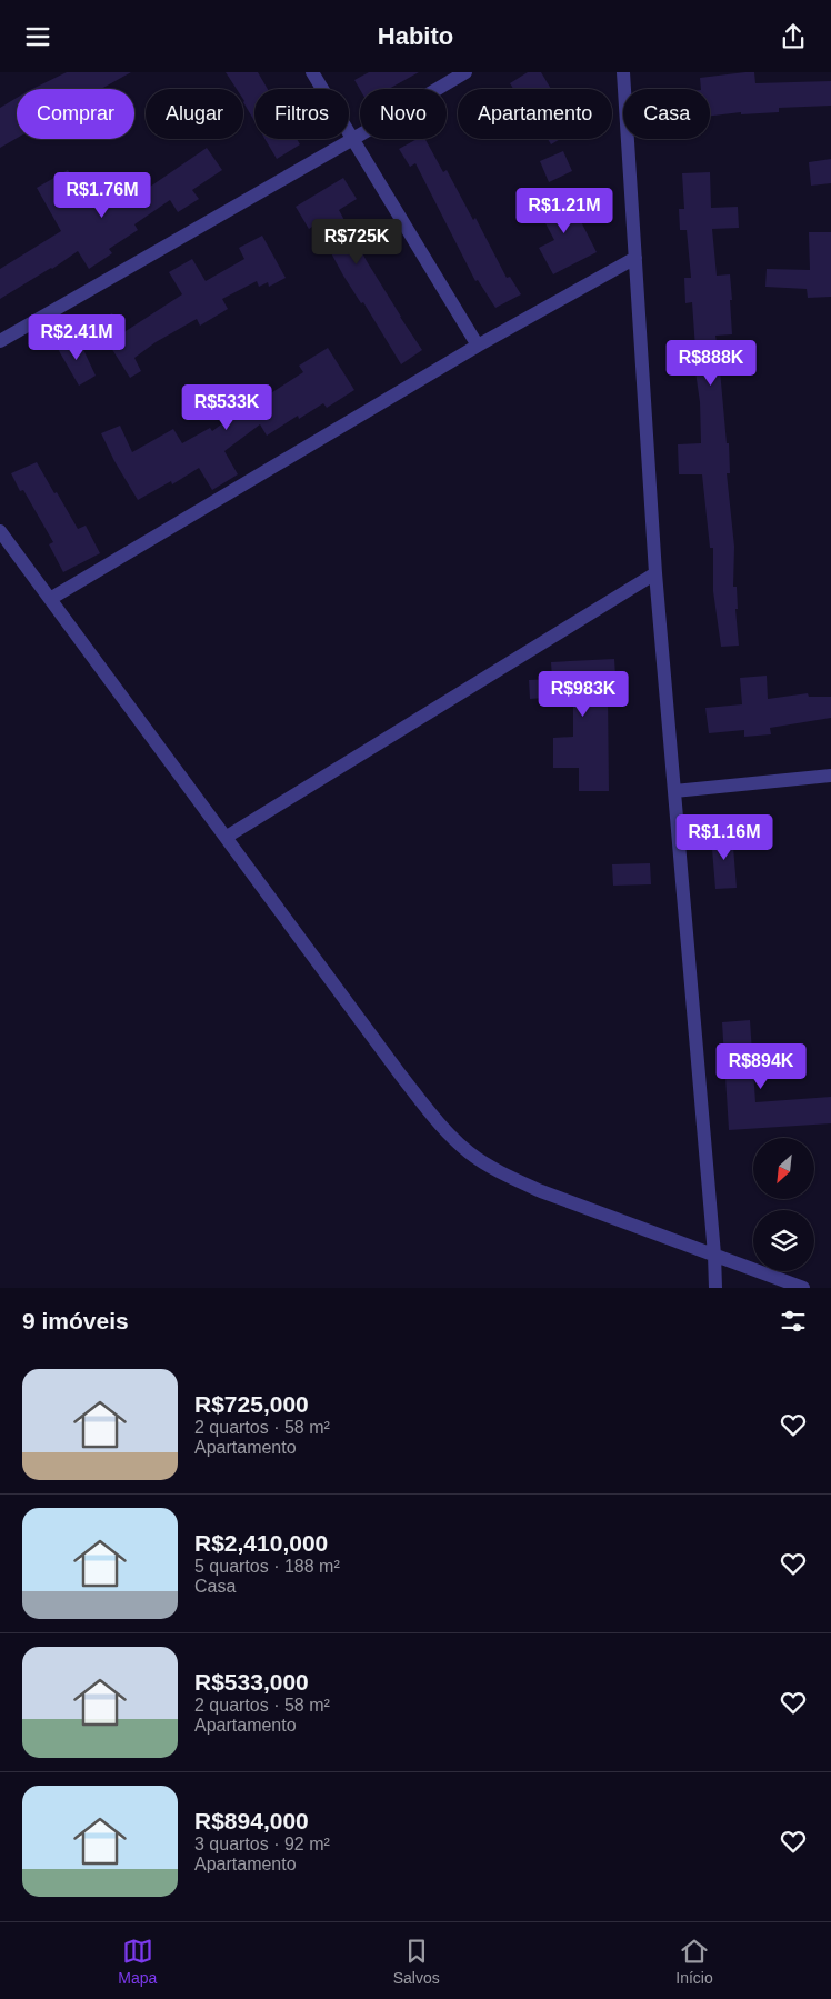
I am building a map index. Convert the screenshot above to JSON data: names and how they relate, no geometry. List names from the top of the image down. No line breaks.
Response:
{"north":"bottom left","page":{"header":"Habito","chip":["Comprar","Alugar","Filtros","Novo","Apartamento","Casa"],"price":["R$1.76M","R$1.21M","R$725K","R$2.41M","R$888K","R$533K","R$983K","R$1.16M","R$894K"],"heading":"9 imóveis","list":[{"name":"R$725,000","note":"2 quartos · 58 m² · Apartamento"},{"name":"R$2,410,000","note":"5 quartos · 188 m² · Casa"},{"name":"R$533,000","note":"2 quartos · 58 m² · Apartamento"},{"name":"R$894,000","note":"3 quartos · 92 m² · Apartamento"}],"tabs":["Mapa","Salvos","Início"]}}
